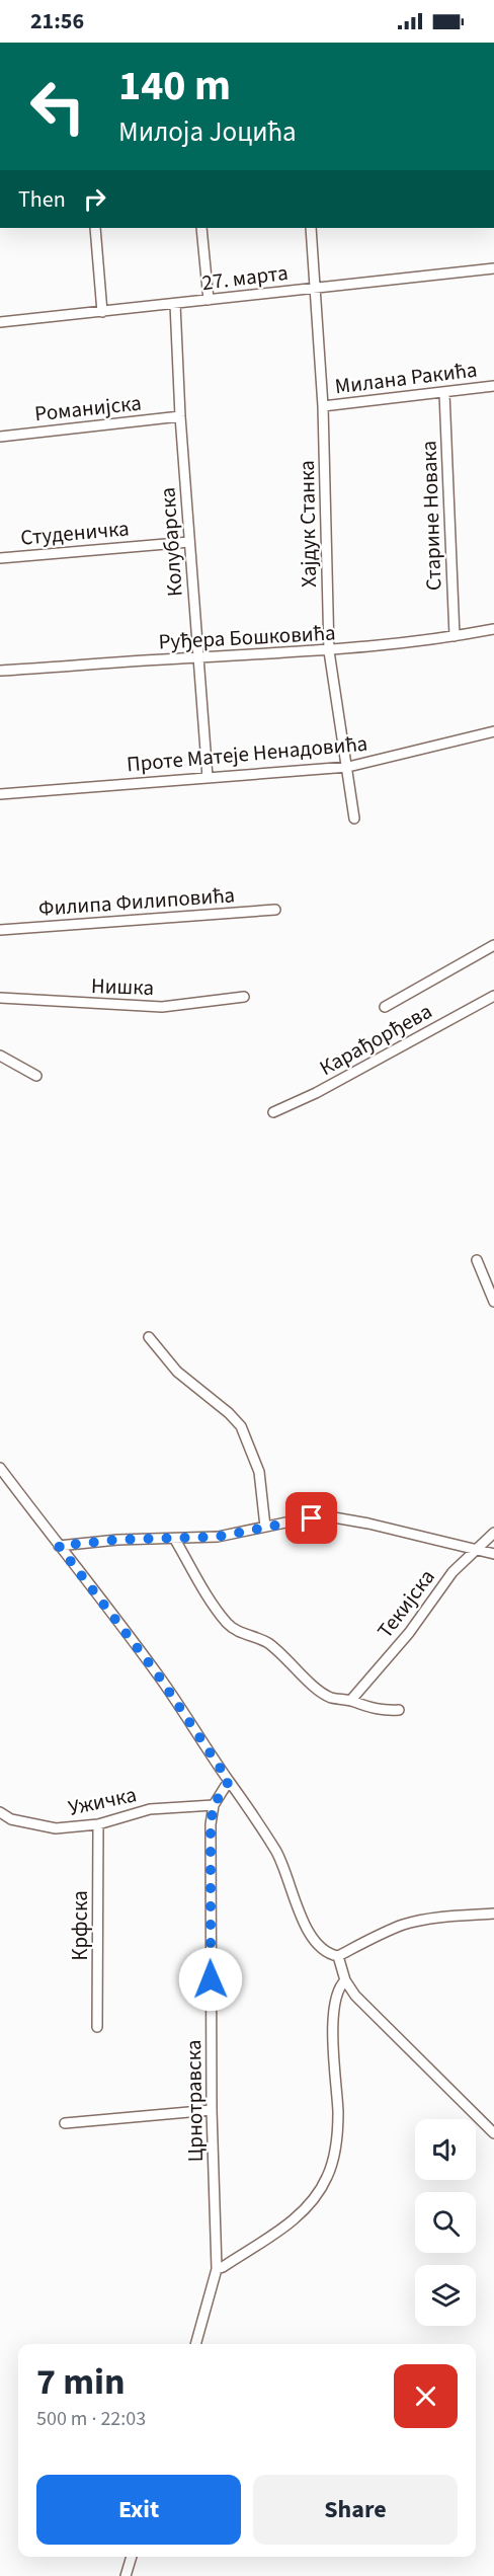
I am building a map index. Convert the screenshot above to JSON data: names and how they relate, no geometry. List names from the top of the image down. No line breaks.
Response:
{"streets":{"street":["27. марта","Милана Ракића","Романијска","Старине Новака","Хајдук Станка","Студеничка","Колубарска","Руђера Бошковића","Проте Матеје Ненадовића","Филипа Филиповића","Нишка","Карађорђева","Текијска","Ужичка","Крфска","Црнотравска"]},"crossings":[["27. марта","Хајдук Станка"],["27. марта","Колубарска"],["Милана Ракића","Старине Новака"],["Милана Ракића","Хајдук Станка"],["Романијска","Колубарска"],["Старине Новака","Руђера Бошковића"],["Хајдук Станка","Руђера Бошковића"],["Хајдук Станка","Проте Матеје Ненадовића"],["Студеничка","Колубарска"],["Колубарска","Руђера Бошковића"],["Колубарска","Проте Матеје Ненадовића"],["Ужичка","Крфска"],["Ужичка","Црнотравска"]],"page":{"status":"21:56","turn":["140 m","Милоја Јоцића"],"then":"Then","heading":["7 min","500 m · 22:03"],"buttons":["Exit","Share"]}}
